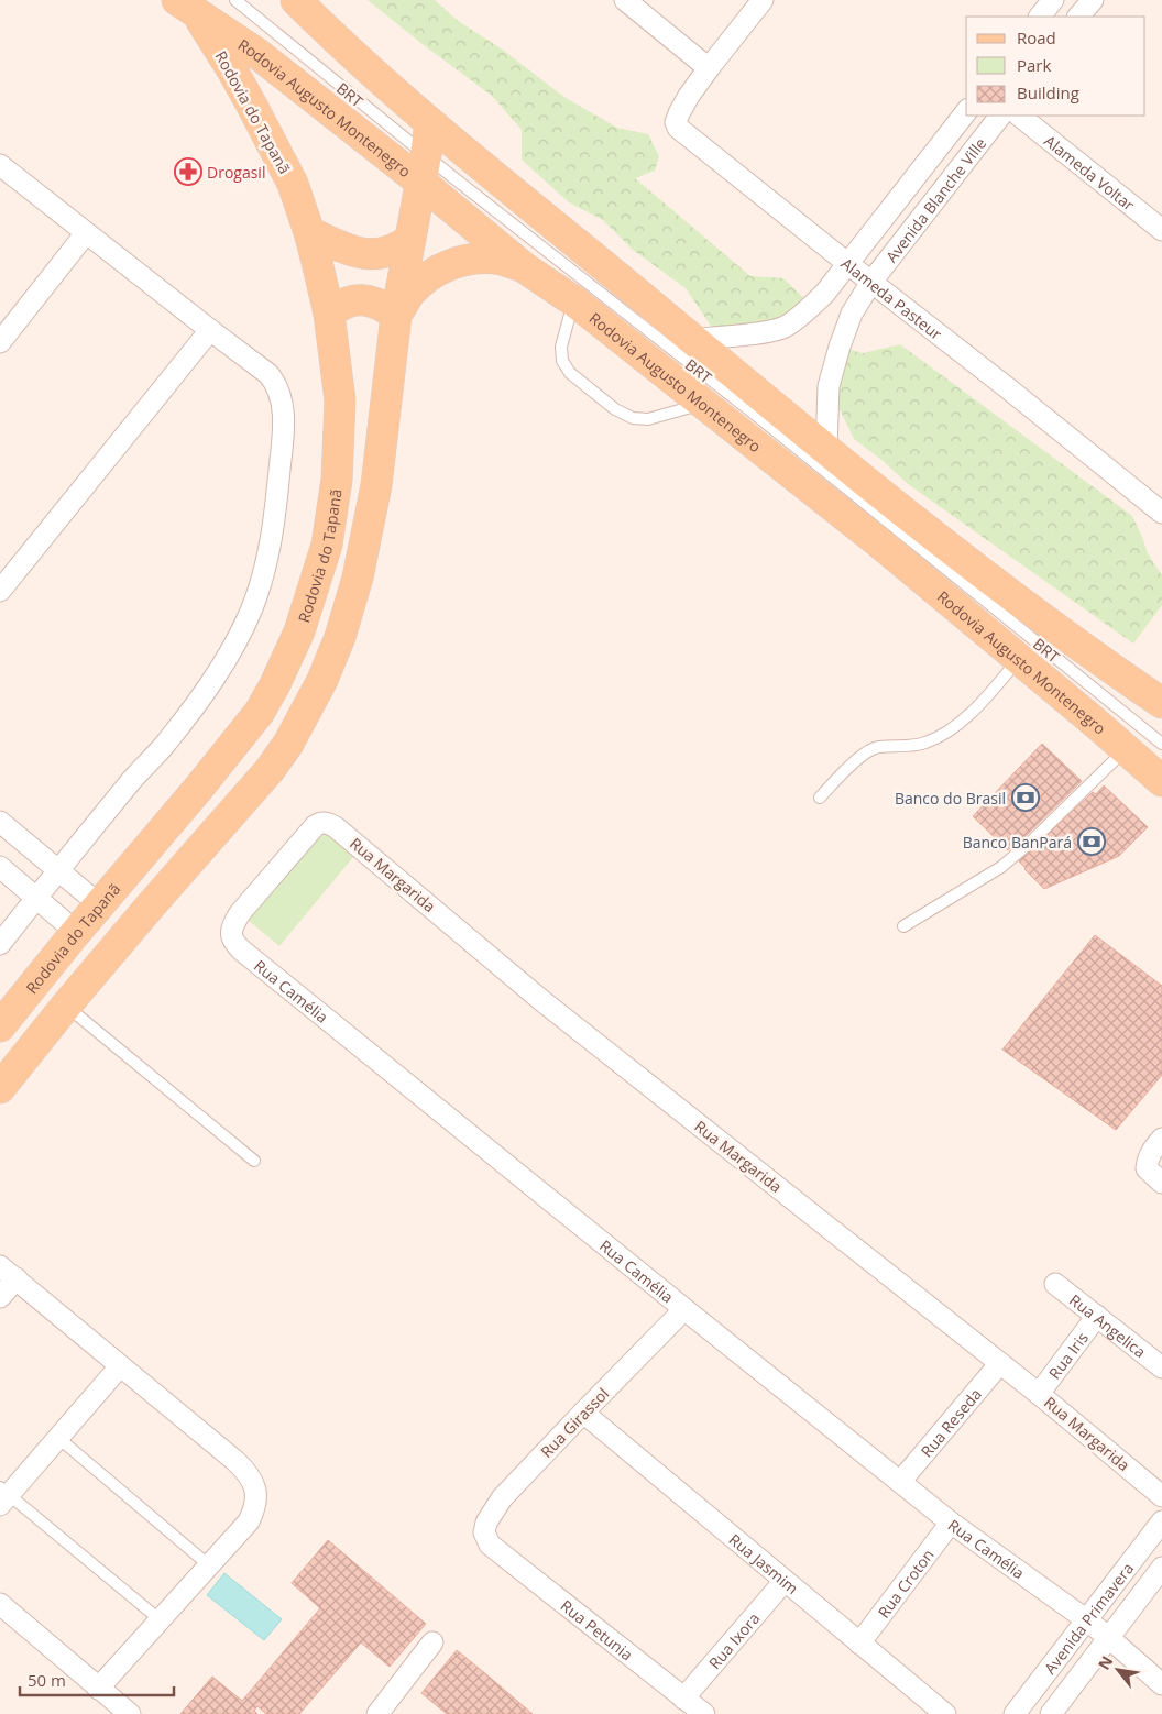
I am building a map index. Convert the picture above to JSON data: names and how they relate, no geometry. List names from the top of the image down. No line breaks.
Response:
{"streets":{"main road":["Rodovia Augusto Montenegro","Rodovia do Tapanã"],"street":["Alameda Voltar","Avenida Blanche Ville","Alameda Pasteur","Rua Margarida","Rua Camélia","Rua Angelica","Rua Iris","Rua Girassol","Rua Reseda","Rua Jasmim","Rua Croton","Avenida Primavera","Rua Petunia","Rua Ixora"],"lane":["BRT"]},"crossings":[["BRT","Rodovia Augusto Montenegro"],["Rodovia Augusto Montenegro","Rodovia do Tapanã"],["Avenida Blanche Ville","Alameda Pasteur"],["Rua Margarida","Rua Camélia"],["Rua Margarida","Rua Iris"],["Rua Margarida","Rua Reseda"],["Rua Camélia","Rua Girassol"],["Rua Camélia","Rua Reseda"],["Rua Camélia","Rua Croton"],["Rua Camélia","Avenida Primavera"],["Rua Angelica","Rua Iris"],["Rua Girassol","Rua Jasmim"],["Rua Girassol","Rua Petunia"],["Rua Jasmim","Rua Croton"],["Rua Jasmim","Rua Ixora"],["Rua Petunia","Rua Ixora"]],"places":{"pharmacy":["Drogasil"],"bank":["Banco do Brasil","Banco BanPará"]},"legend":["Road","Park","Building"],"scale_bar":"50 m","north":"top left"}
